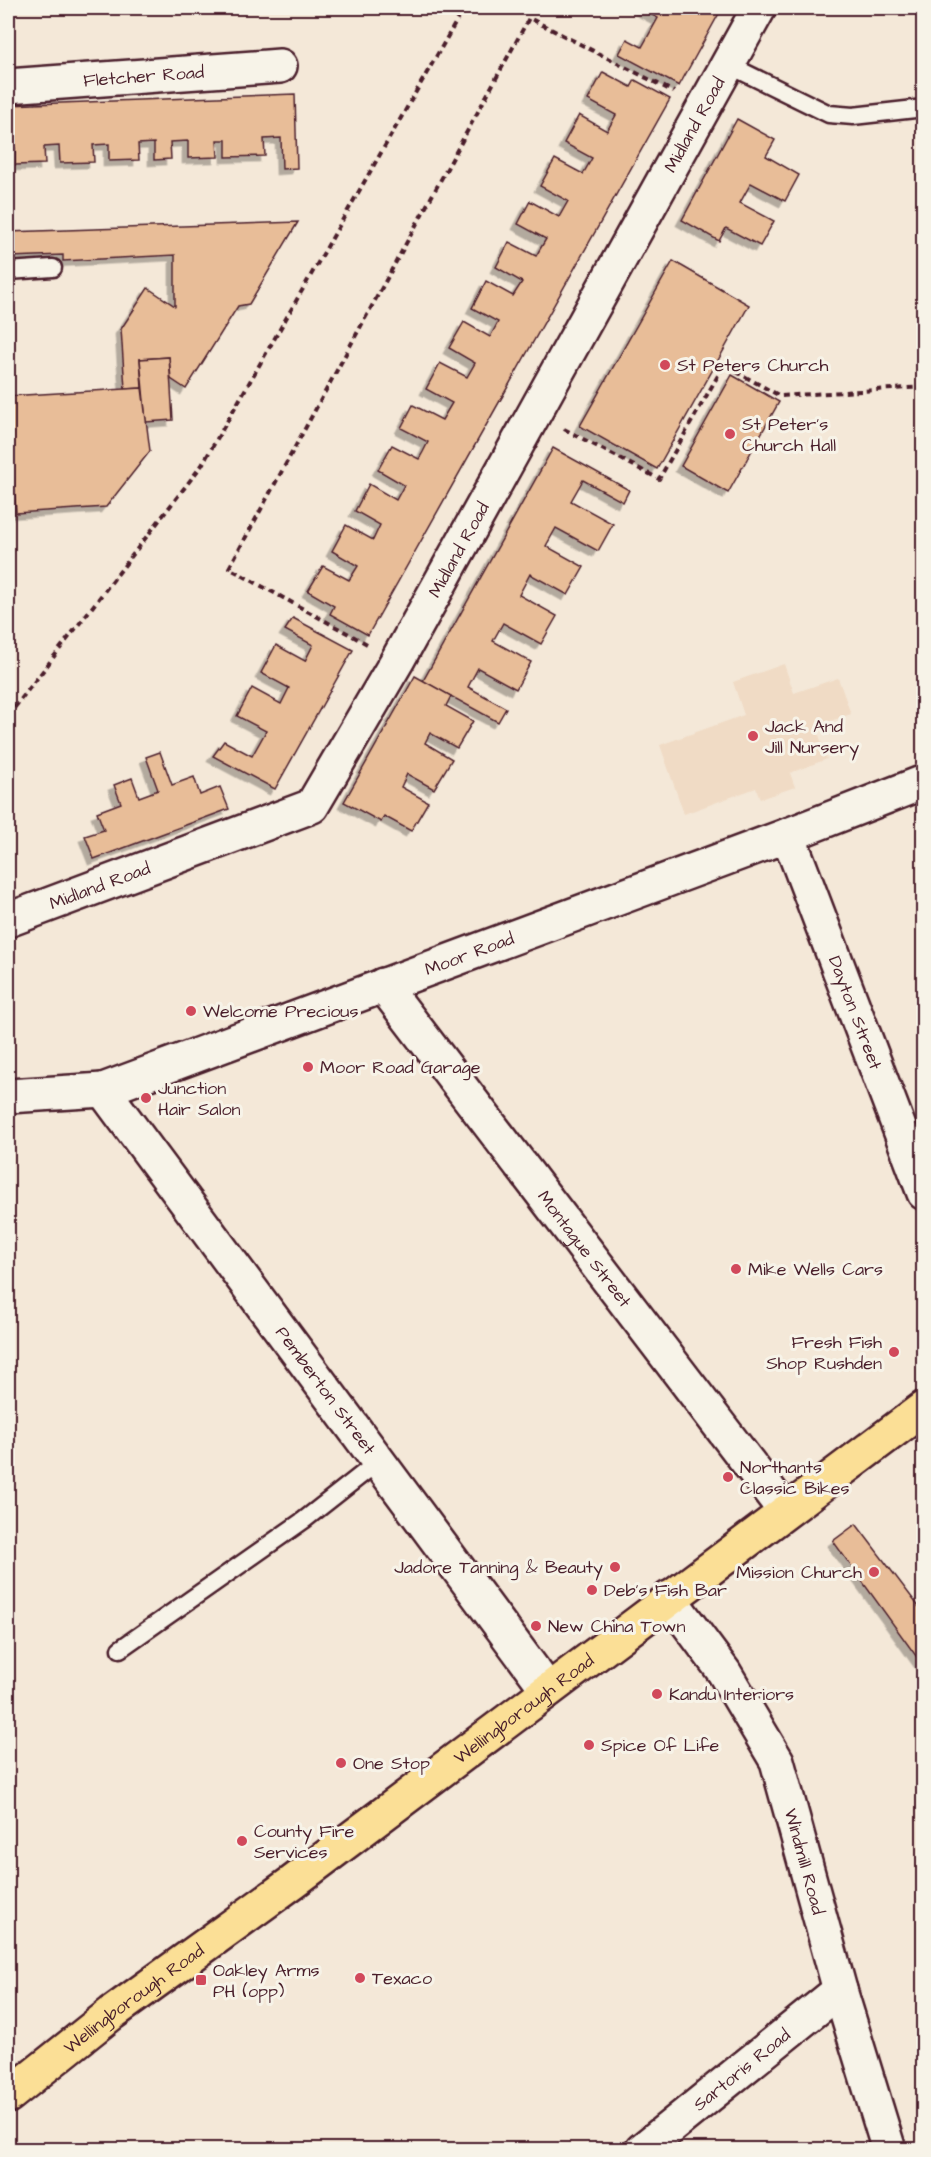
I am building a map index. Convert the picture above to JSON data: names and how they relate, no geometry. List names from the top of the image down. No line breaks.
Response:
{"streets":{"main road":["Wellingborough Road"],"street":["Fletcher Road","Midland Road","Moor Road","Dayton Street","Montague Street","Pemberton Street","Windmill Road","Sartoris Road"]},"crossings":[["Moor Road","Dayton Street"],["Moor Road","Montague Street"],["Moor Road","Pemberton Street"],["Montague Street","Wellingborough Road"],["Pemberton Street","Wellingborough Road"],["Wellingborough Road","Windmill Road"],["Windmill Road","Sartoris Road"]],"places":{"other":["St Peters Church","St Peter's Church Hall","Jack And Jill Nursery","Welcome Precious","Moor Road Garage","Junction Hair Salon","Mike Wells Cars","Fresh Fish Shop Rushden","Northants Classic Bikes","Jadore Tanning & Beauty","Mission Church","Deb's Fish Bar","New China Town","Kandu Interiors","Spice Of Life","One Stop","County Fire Services","Texaco"],"transit":["Oakley Arms PH (opp)"]}}
